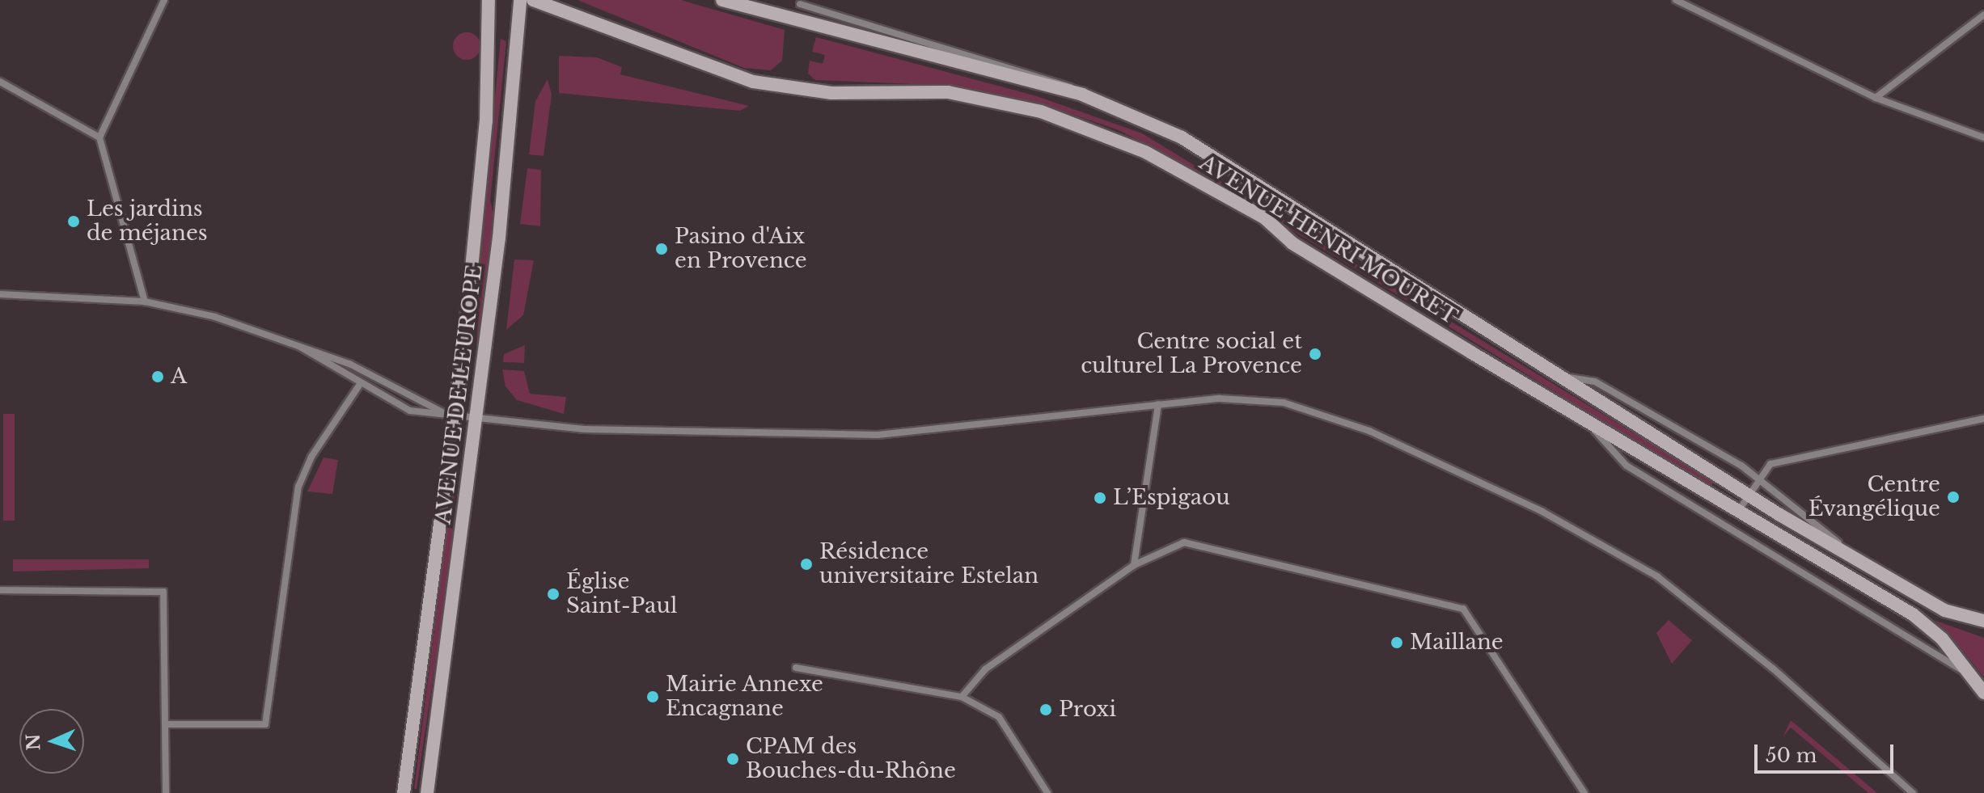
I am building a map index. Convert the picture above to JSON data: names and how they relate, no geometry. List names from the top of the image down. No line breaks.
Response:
{"streets":{"main road":["AVENUE HENRI MOURET","AVENUE DE L'EUROPE"]},"places":["Les jardins de méjanes","Pasino d'Aix en Provence","Centre social et culturel La Provence","A","Centre Évangélique","L’Espigaou","Résidence universitaire Estelan","Église Saint-Paul","Maillane","Mairie Annexe Encagnane","Proxi","CPAM des Bouches-du-Rhône"],"scale_bar":"50 m","north":"left"}
